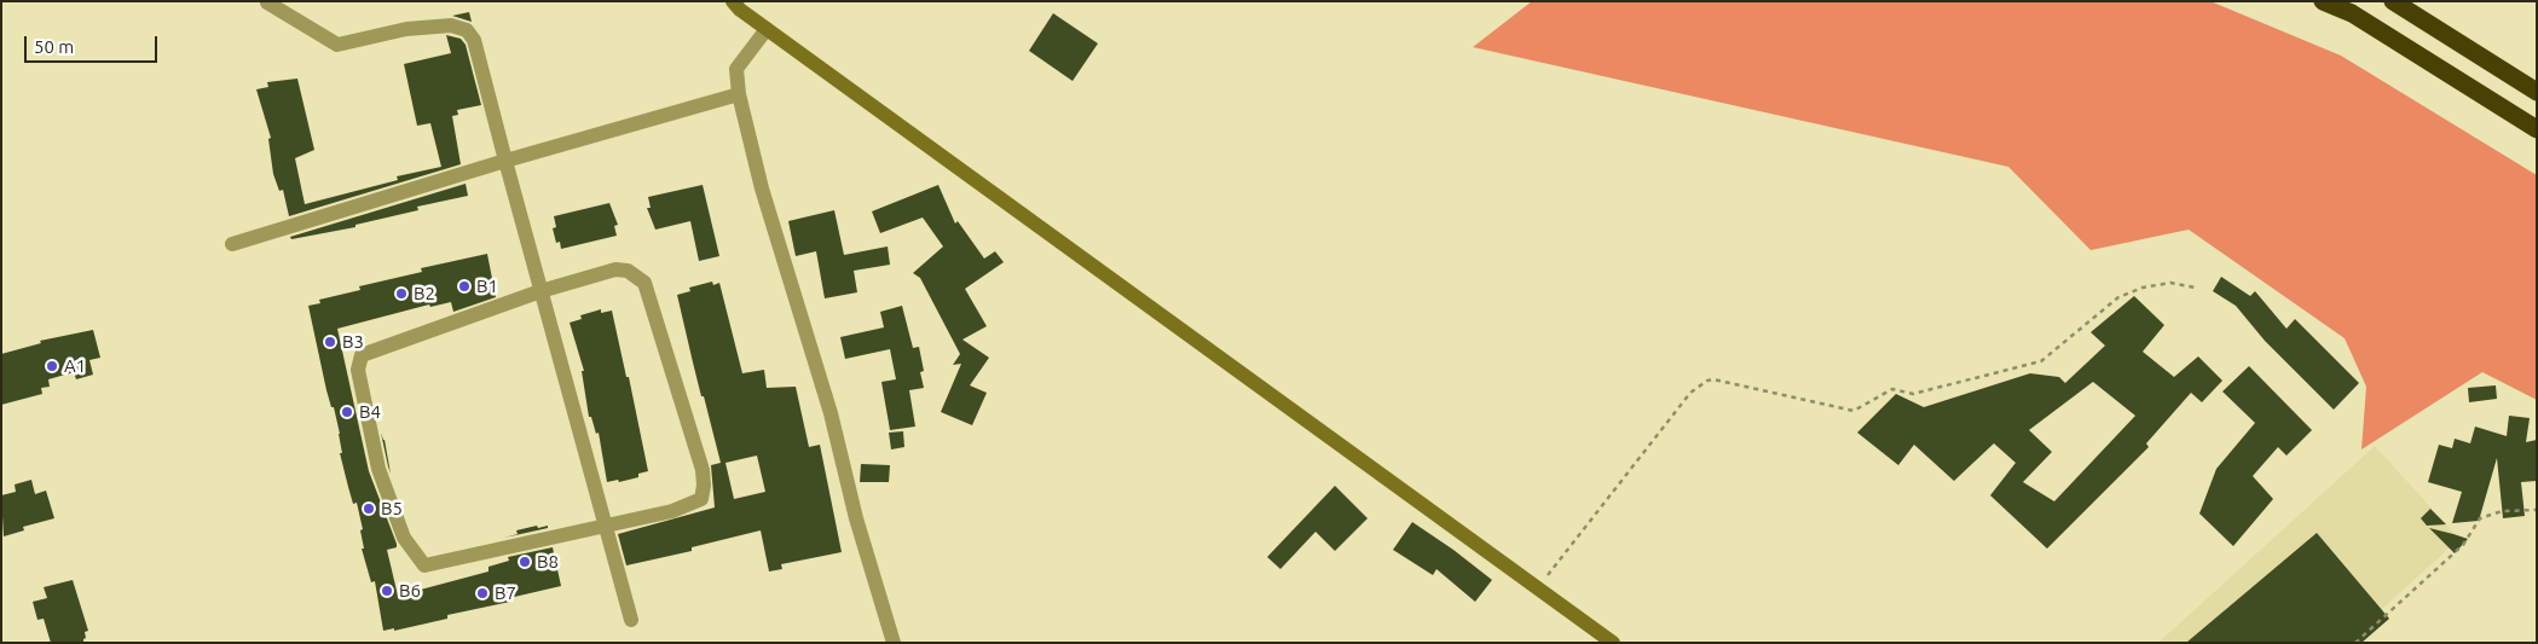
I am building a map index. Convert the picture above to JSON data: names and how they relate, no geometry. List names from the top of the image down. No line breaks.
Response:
{"places":["B1","B2","B3","A1","B4","B5","B8","B6","B7"],"scale_bar":"50 m"}
